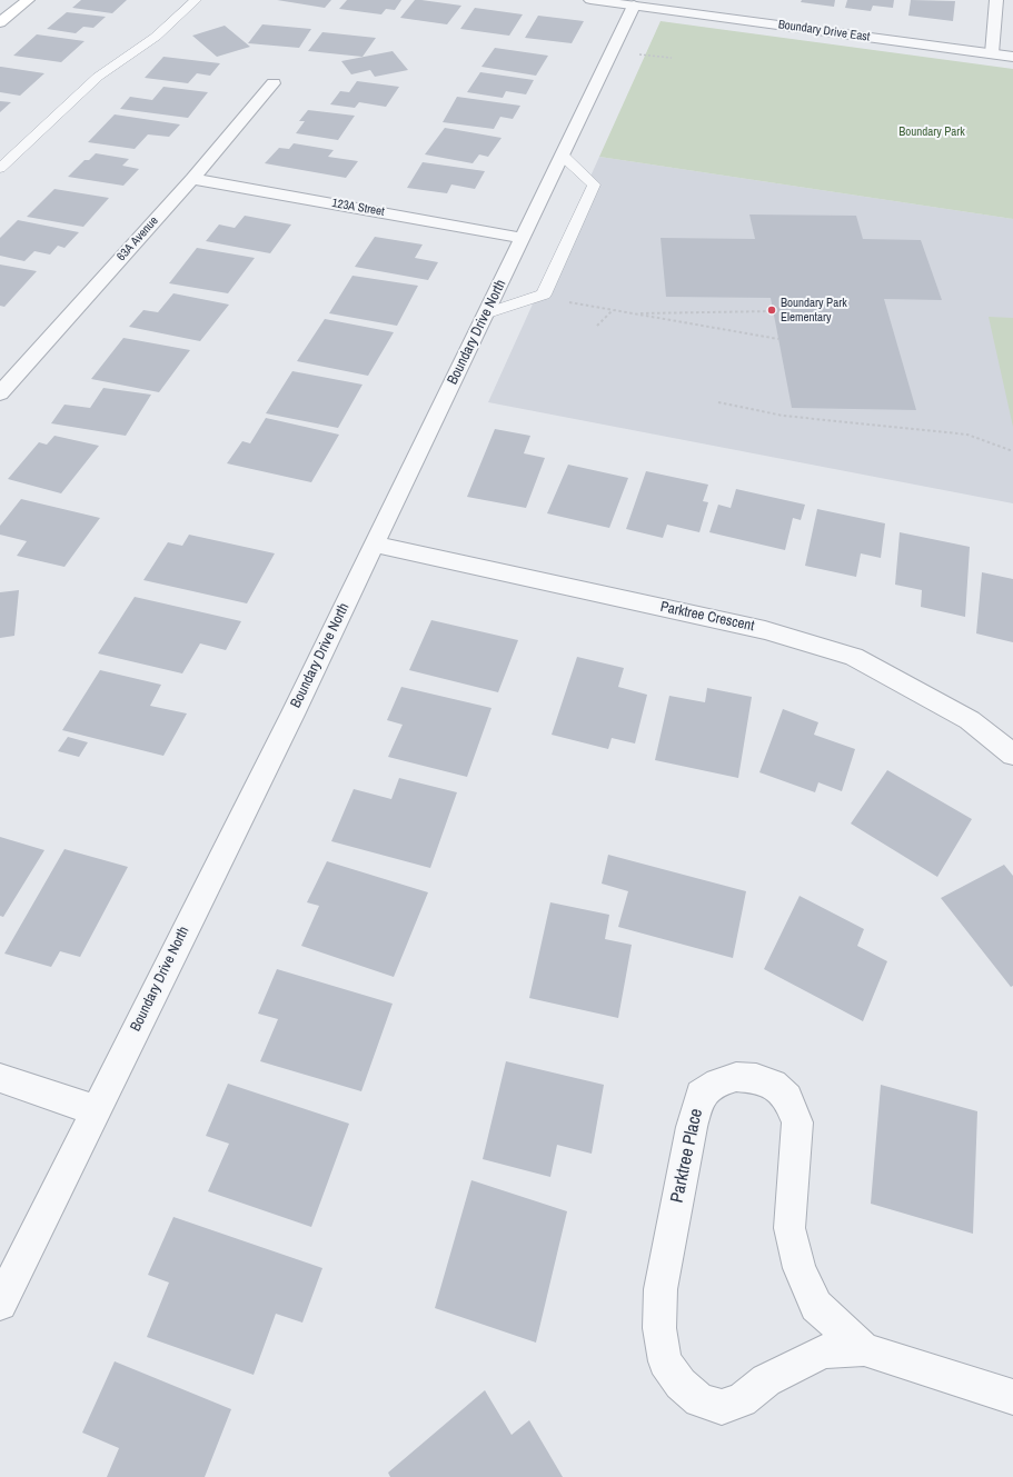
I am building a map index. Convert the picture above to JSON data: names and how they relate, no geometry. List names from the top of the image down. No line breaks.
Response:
{"streets":{"street":["Boundary Drive East","123A Street","63A Avenue","Boundary Drive North","Parktree Crescent","Parktree Place"]},"crossings":[["Boundary Drive East","Boundary Drive North"],["123A Street","63A Avenue"],["123A Street","Boundary Drive North"],["Boundary Drive North","Parktree Crescent"]],"parks":["Boundary Park"],"places":["Boundary Park Elementary"]}
